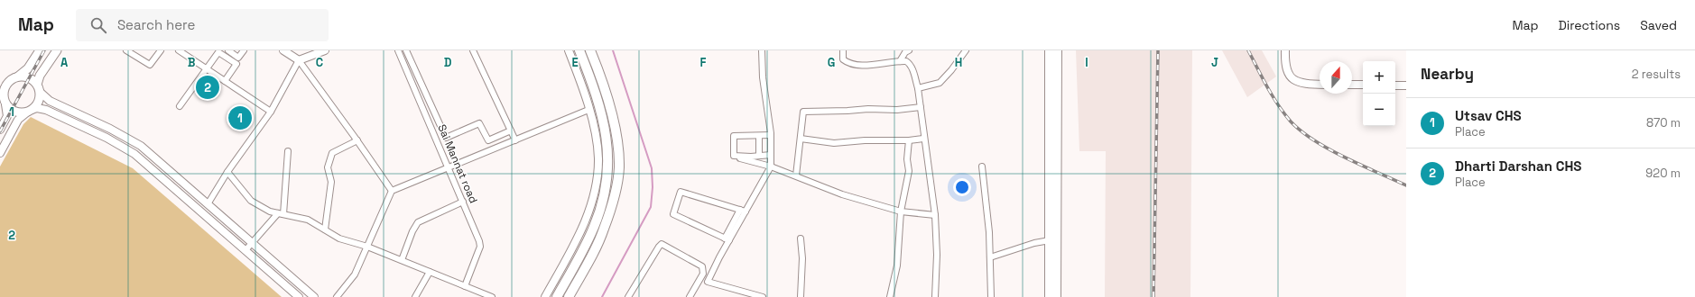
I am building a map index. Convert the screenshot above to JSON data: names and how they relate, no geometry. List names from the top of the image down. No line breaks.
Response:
{"streets":{"street":["Sai Mannat road"]},"north":"top","page":{"header":"Map","search":"Search here","nav":["Map","Directions","Saved"],"heading":["Nearby","2 results"],"map_buttons":["+","−"],"pins":["2","1"],"list":[{"mark":"1","name":"Utsav CHS","note":"Place","value":"870 m"},{"mark":"2","name":"Dharti Darshan CHS","note":"Place","value":"920 m"}]},"grid":{"columns":["A","B","C","D","E","F","G","H","I","J"],"rows":["1","2"]}}
